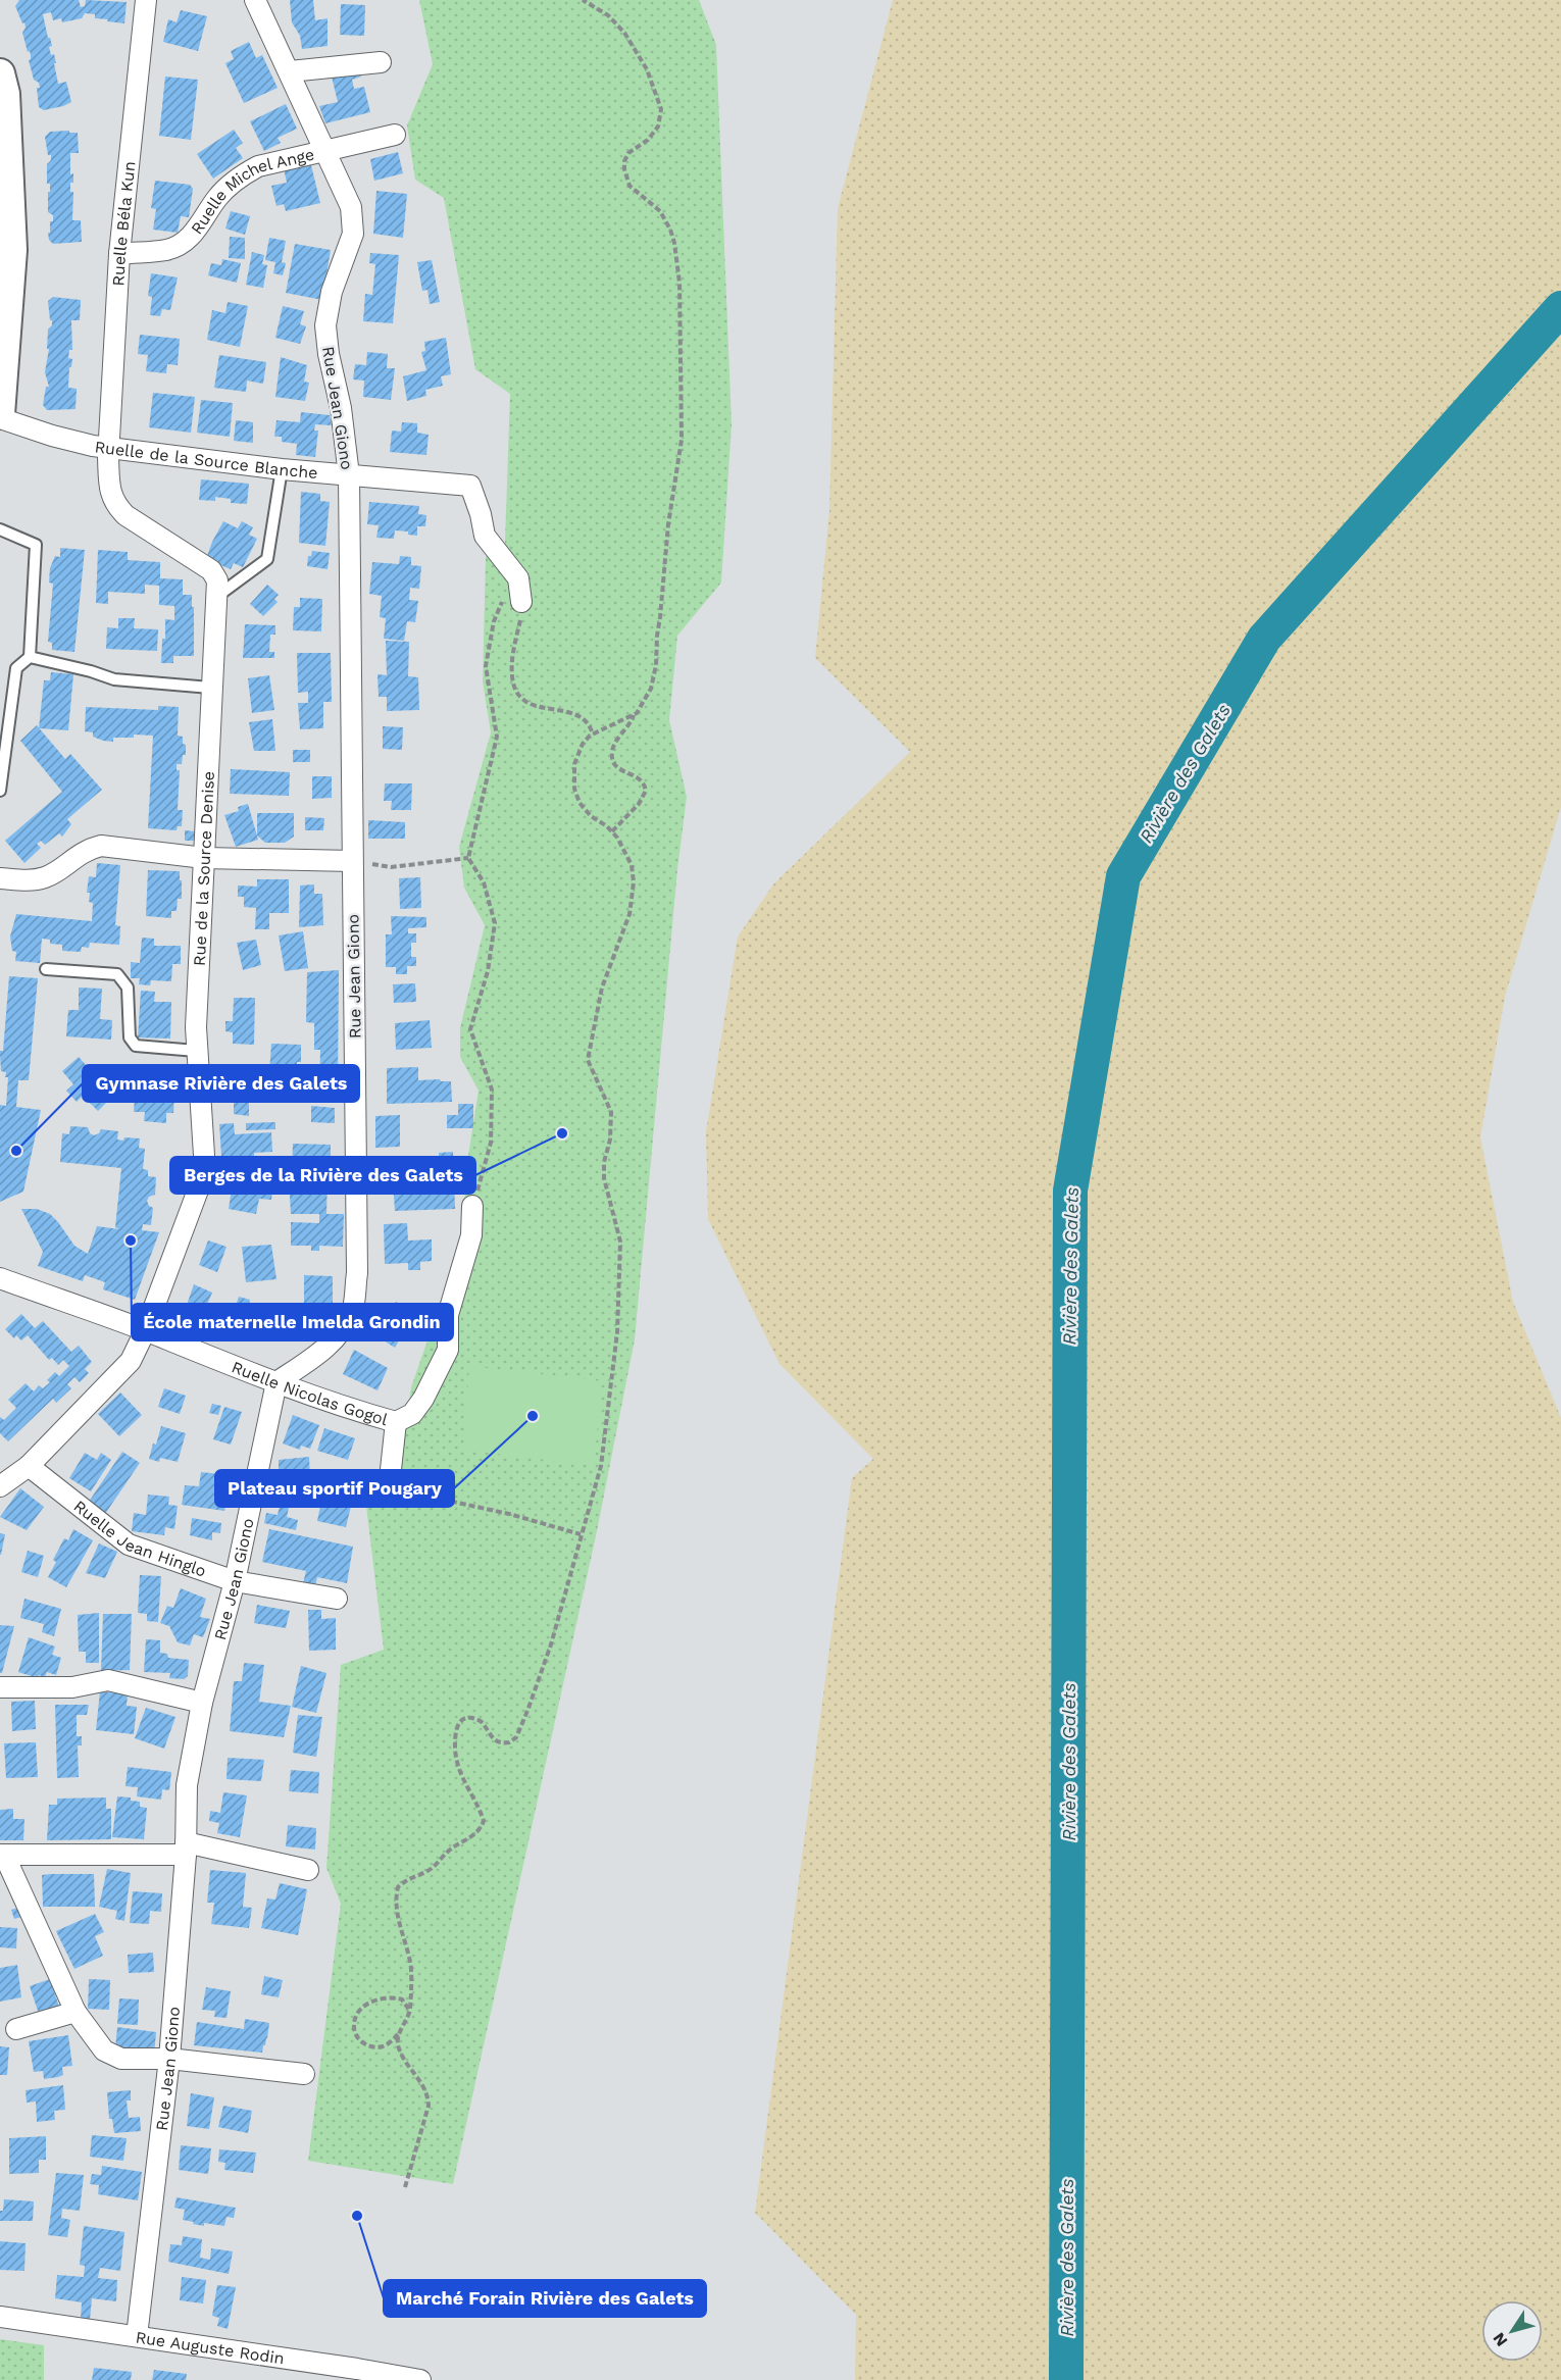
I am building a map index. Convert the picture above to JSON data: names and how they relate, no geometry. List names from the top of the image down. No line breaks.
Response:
{"streets":{"street":["Ruelle Michel Ange","Ruelle Béla Kun","Rue Jean Giono","Ruelle de la Source Blanche","Rue de la Source Denise","Ruelle Nicolas Gogol","Ruelle Jean Hinglo","Rue Auguste Rodin"]},"crossings":[["Ruelle Michel Ange","Ruelle Béla Kun"],["Ruelle Michel Ange","Rue Jean Giono"],["Ruelle Béla Kun","Ruelle de la Source Blanche"],["Ruelle Béla Kun","Rue de la Source Denise"],["Rue Jean Giono","Ruelle de la Source Blanche"],["Rue Jean Giono","Ruelle Nicolas Gogol"],["Rue Jean Giono","Ruelle Jean Hinglo"],["Rue Jean Giono","Rue Auguste Rodin"],["Ruelle de la Source Blanche","Rue de la Source Denise"],["Rue de la Source Denise","Ruelle Nicolas Gogol"],["Rue de la Source Denise","Ruelle Jean Hinglo"]],"water":["Rivière des Galets"],"places":["Berges de la Rivière des Galets","Gymnase Rivière des Galets","École maternelle Imelda Grondin","Plateau sportif Pougary","Marché Forain Rivière des Galets"],"north":"bottom left"}
